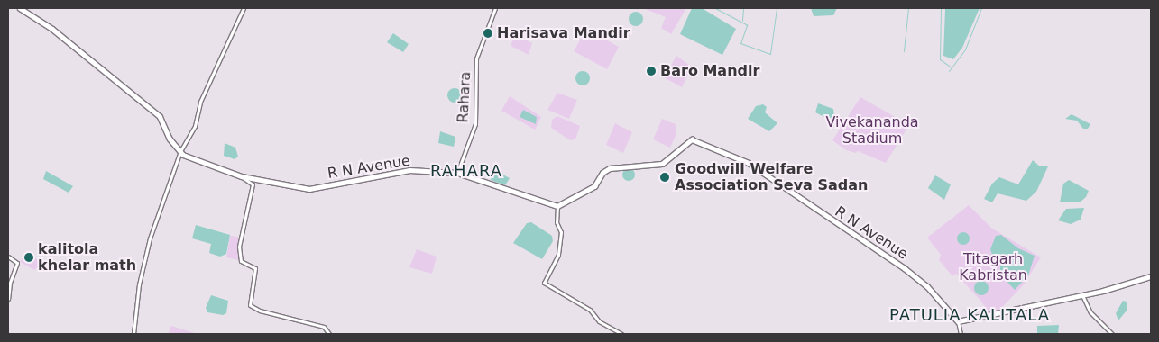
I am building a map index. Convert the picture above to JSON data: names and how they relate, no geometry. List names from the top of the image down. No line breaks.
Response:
{"streets":{"main road":["R N Avenue"],"street":["Rahara"]},"crossings":[["Rahara","R N Avenue"]],"districts":["RAHARA","PATULIA KALITALA"],"parks":["Vivekananda Stadium","Titagarh Kabristan"],"places":["Harisava Mandir","Baro Mandir","Goodwill Welfare Association Seva Sadan","kalitola khelar math"]}
